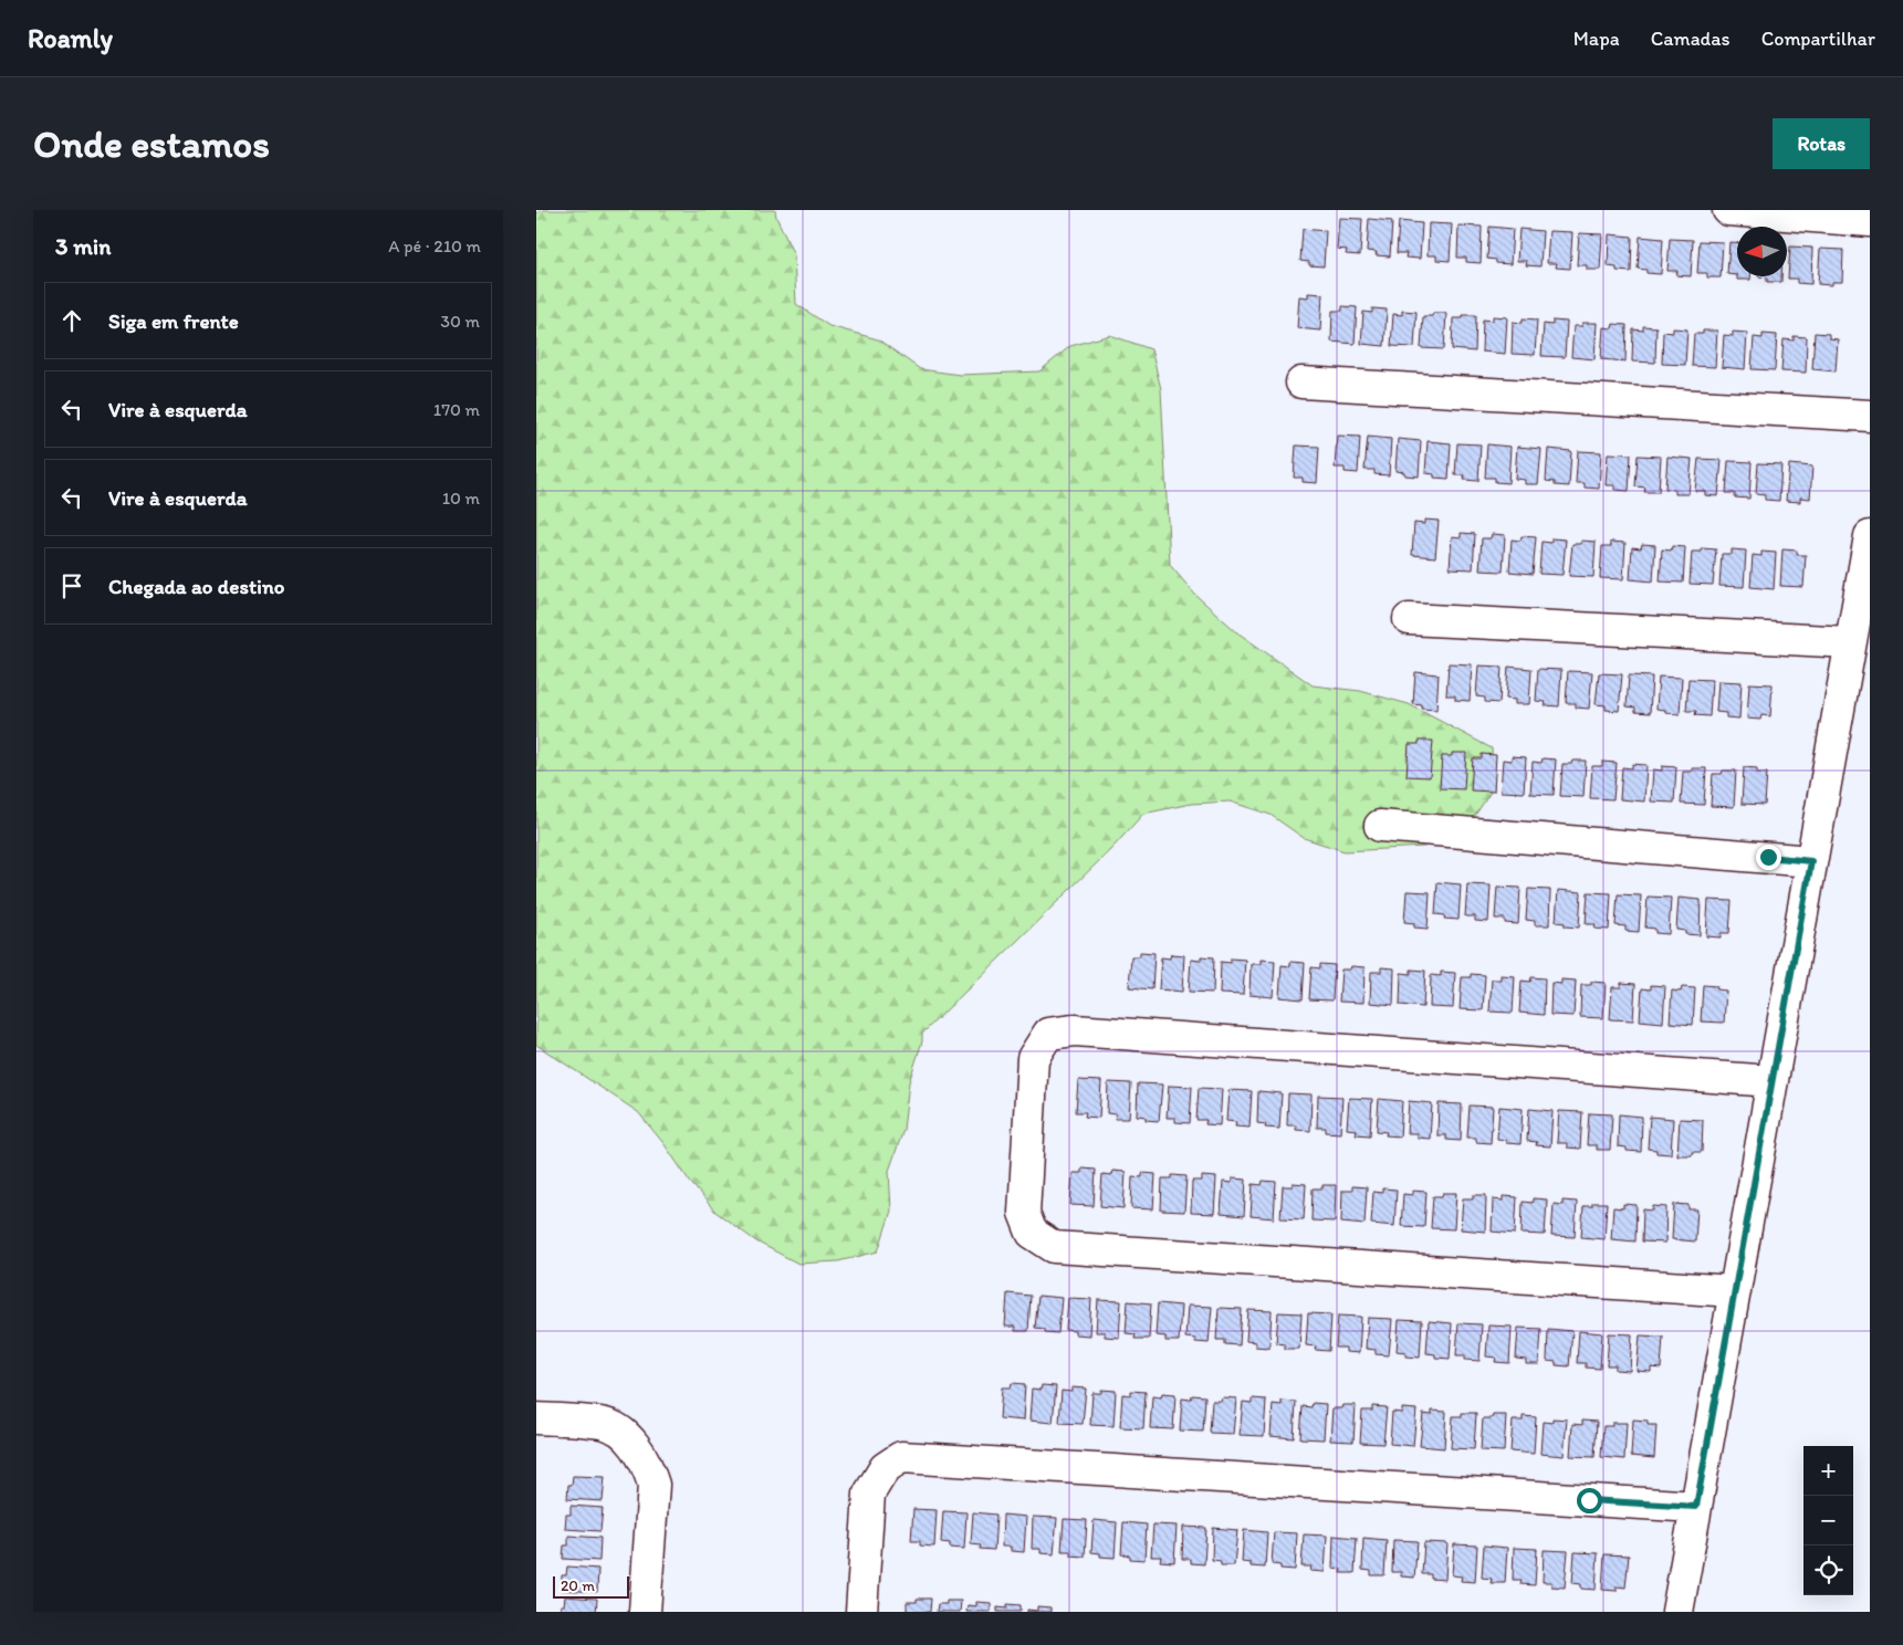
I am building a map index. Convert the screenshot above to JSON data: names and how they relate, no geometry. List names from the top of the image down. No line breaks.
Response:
{"scale_bar":"20 m","north":"left","page":{"header":"Roamly","nav":["Mapa","Camadas","Compartilhar"],"buttons":"Rotas","title":"Onde estamos","heading":["3 min","A pé · 210 m"],"list":[["Siga em frente","30 m"],["Vire à esquerda","170 m"],["Vire à esquerda","10 m"],"Chegada ao destino"],"map_buttons":["+","−"],"scale":"20 m"}}
